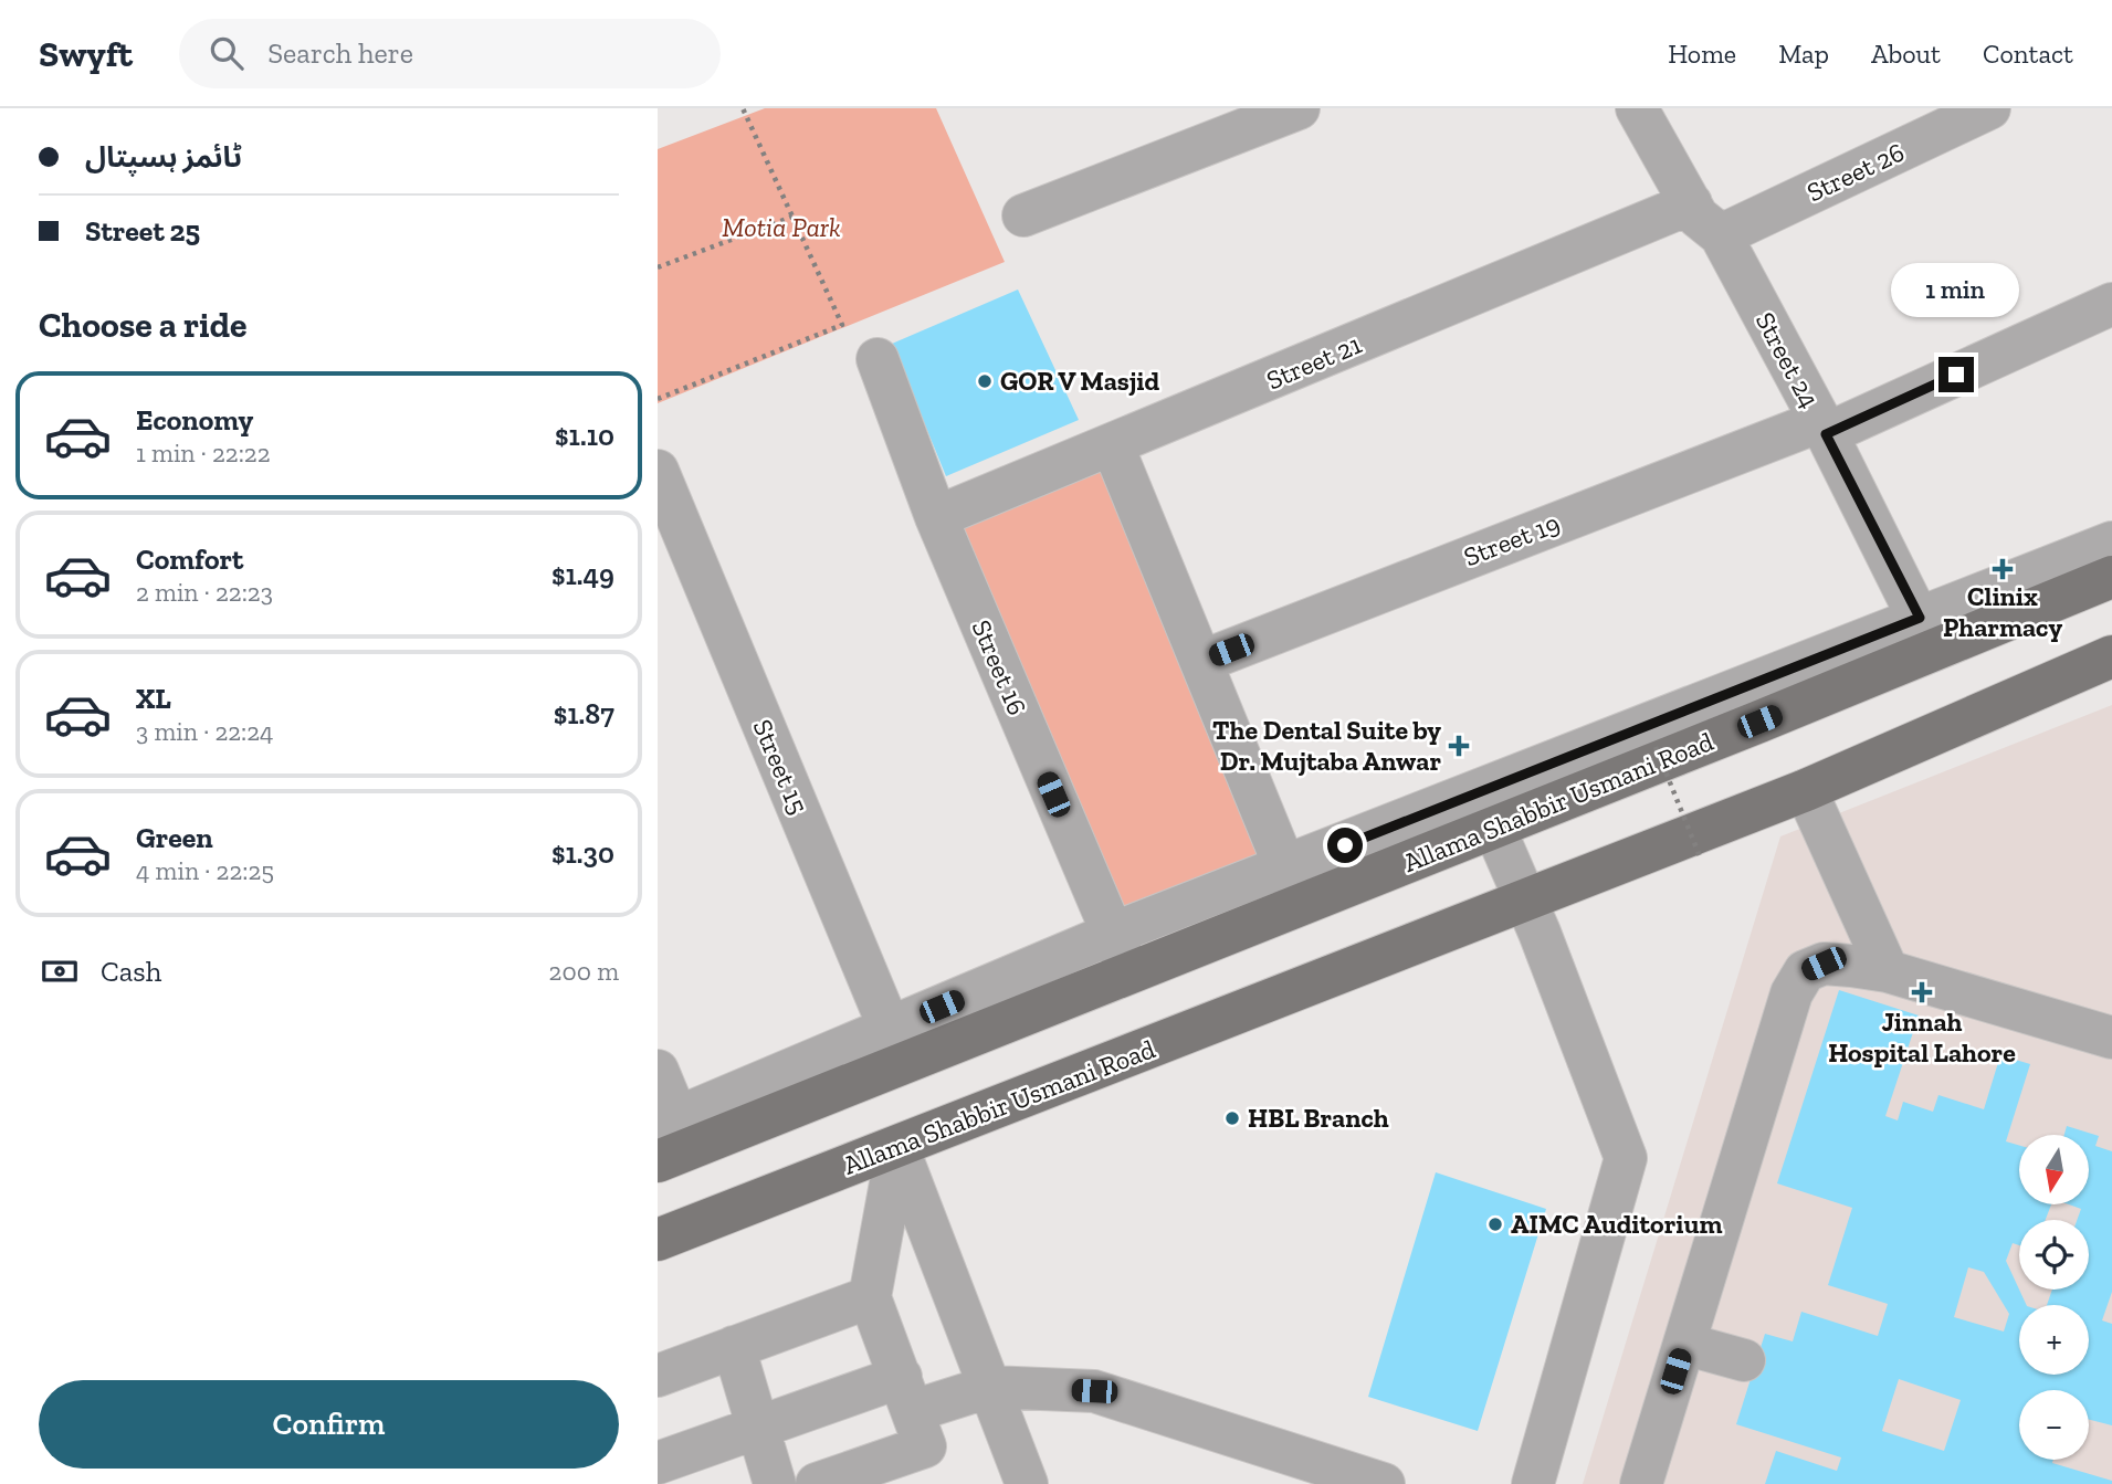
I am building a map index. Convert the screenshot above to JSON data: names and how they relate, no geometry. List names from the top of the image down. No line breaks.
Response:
{"streets":{"main road":["Allama Shabbir Usmani Road"],"street":["Street 26","Street 24","Street 21","Street 19","Street 16","Street 15"]},"crossings":[["Street 26","Street 24"],["Street 24","Street 21"],["Street 24","Street 19"],["Street 24","Allama Shabbir Usmani Road"],["Street 21","Street 16"],["Street 16","Allama Shabbir Usmani Road"],["Street 15","Allama Shabbir Usmani Road"]],"parks":["Motia Park"],"places":{"other":["GOR V Masjid","HBL Branch","AIMC Auditorium"],"health":["Clinix Pharmacy","The Dental Suite by Dr. Mujtaba Anwar","Jinnah Hospital Lahore"]},"north":"bottom","page":{"header":"Swyft","search":"Search here","nav":["Home","Map","About","Contact"],"banner":["ٹائمز ہسپتال","Street 25"],"bubble":"1 min","heading":"Choose a ride","list":[{"name":"Economy","note":"1 min · 22:22","value":"$1.10"},{"name":"Comfort","note":"2 min · 22:23","value":"$1.49"},{"name":"XL","note":"3 min · 22:24","value":"$1.87"},{"name":"Green","note":"4 min · 22:25","value":"$1.30"}],"pay":["Cash","200 m"],"map_buttons":["+","−"],"buttons":"Confirm"}}
